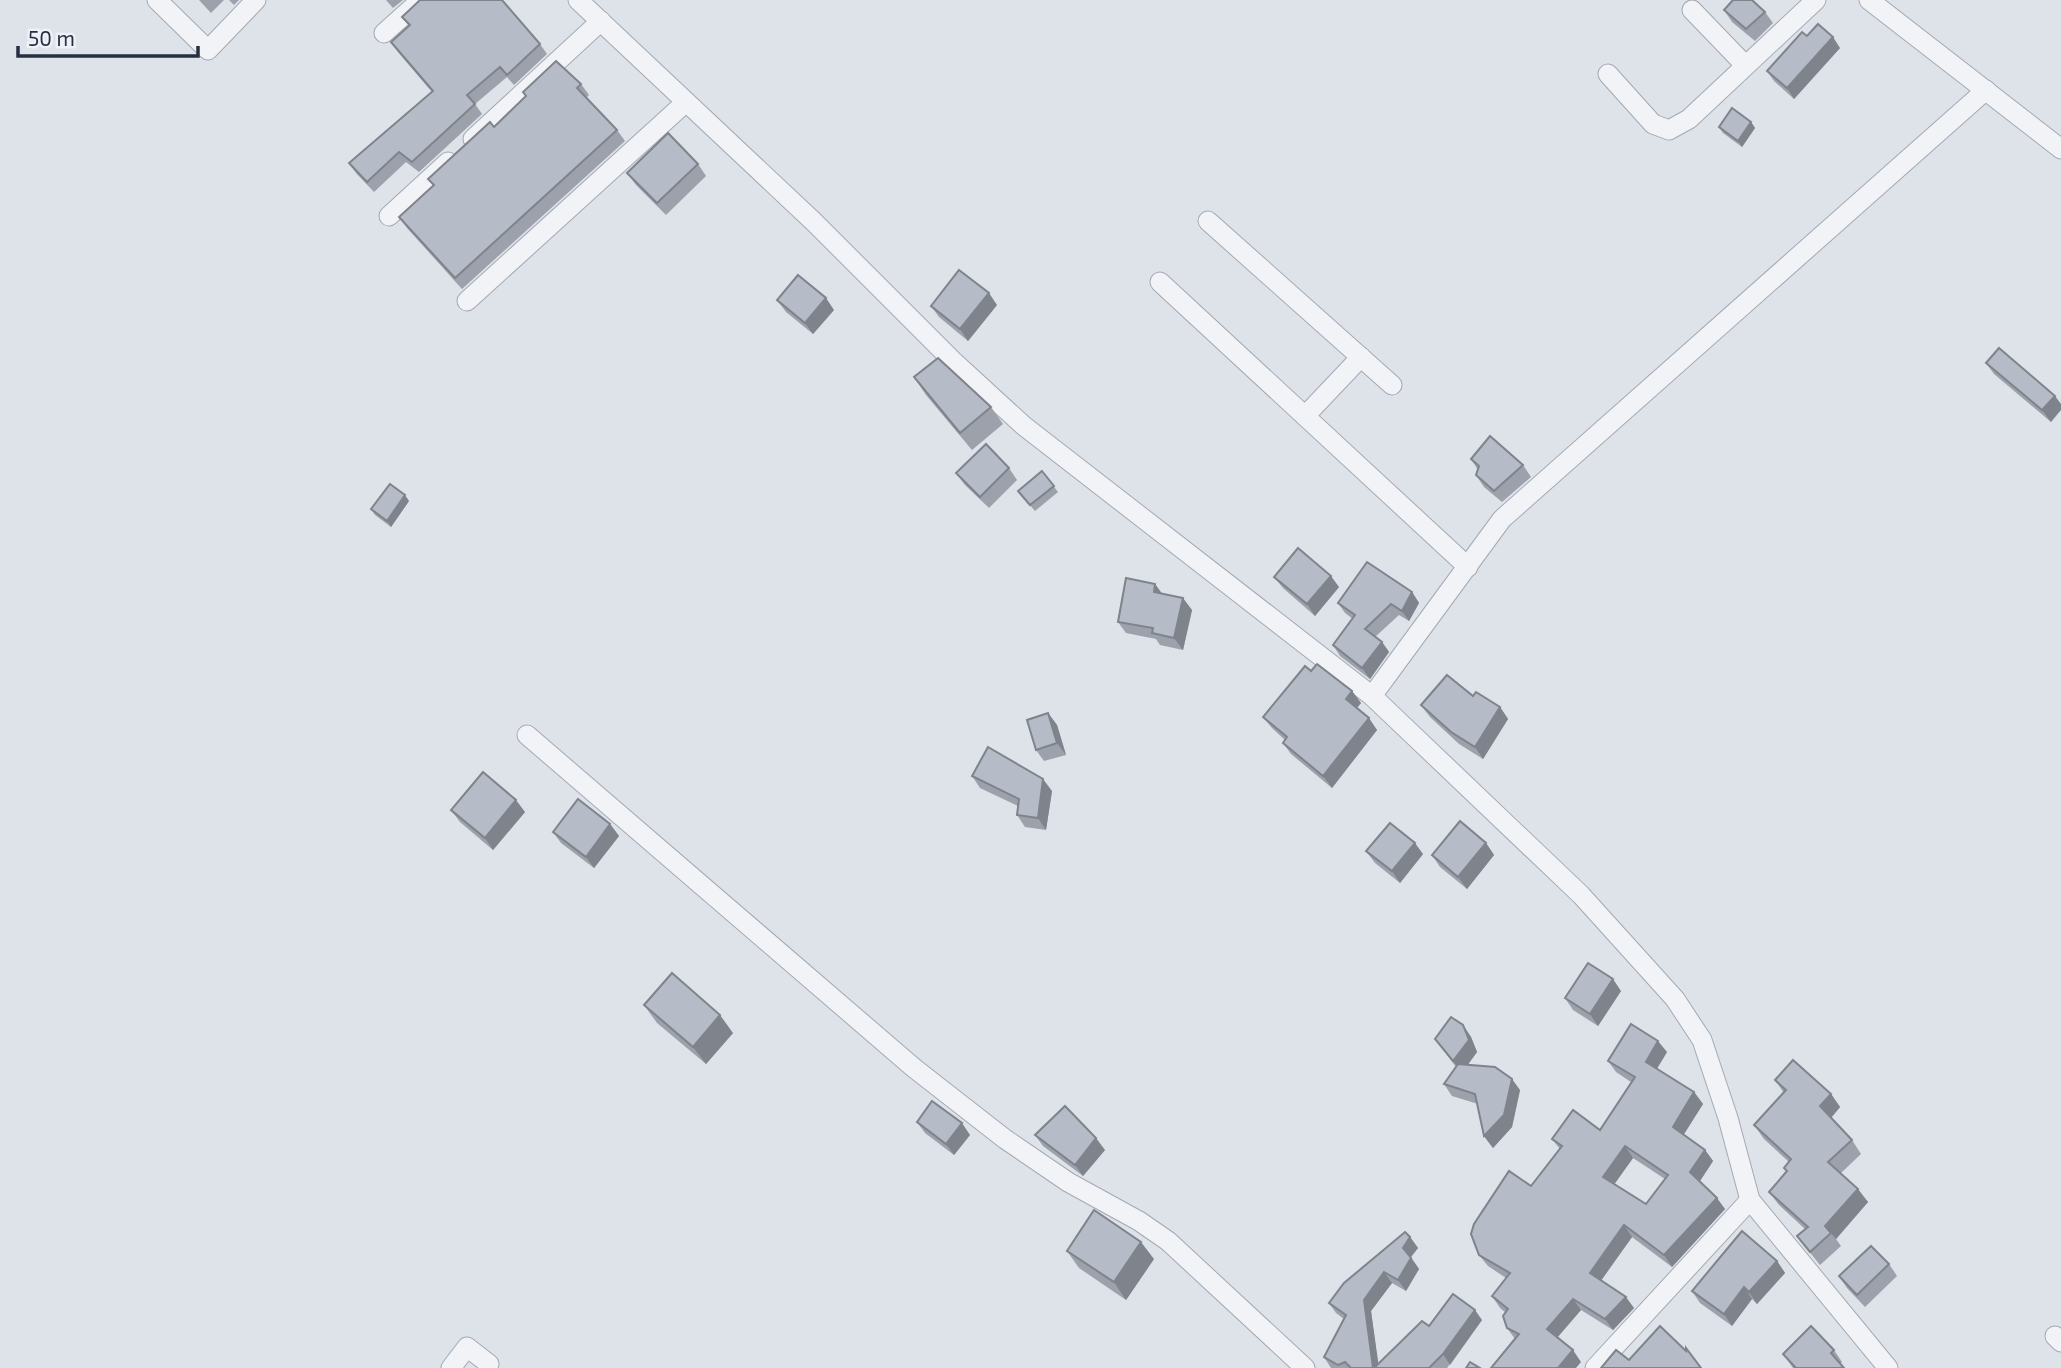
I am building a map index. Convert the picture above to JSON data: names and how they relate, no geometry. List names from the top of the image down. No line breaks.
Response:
{"scale_bar":"50 m"}
